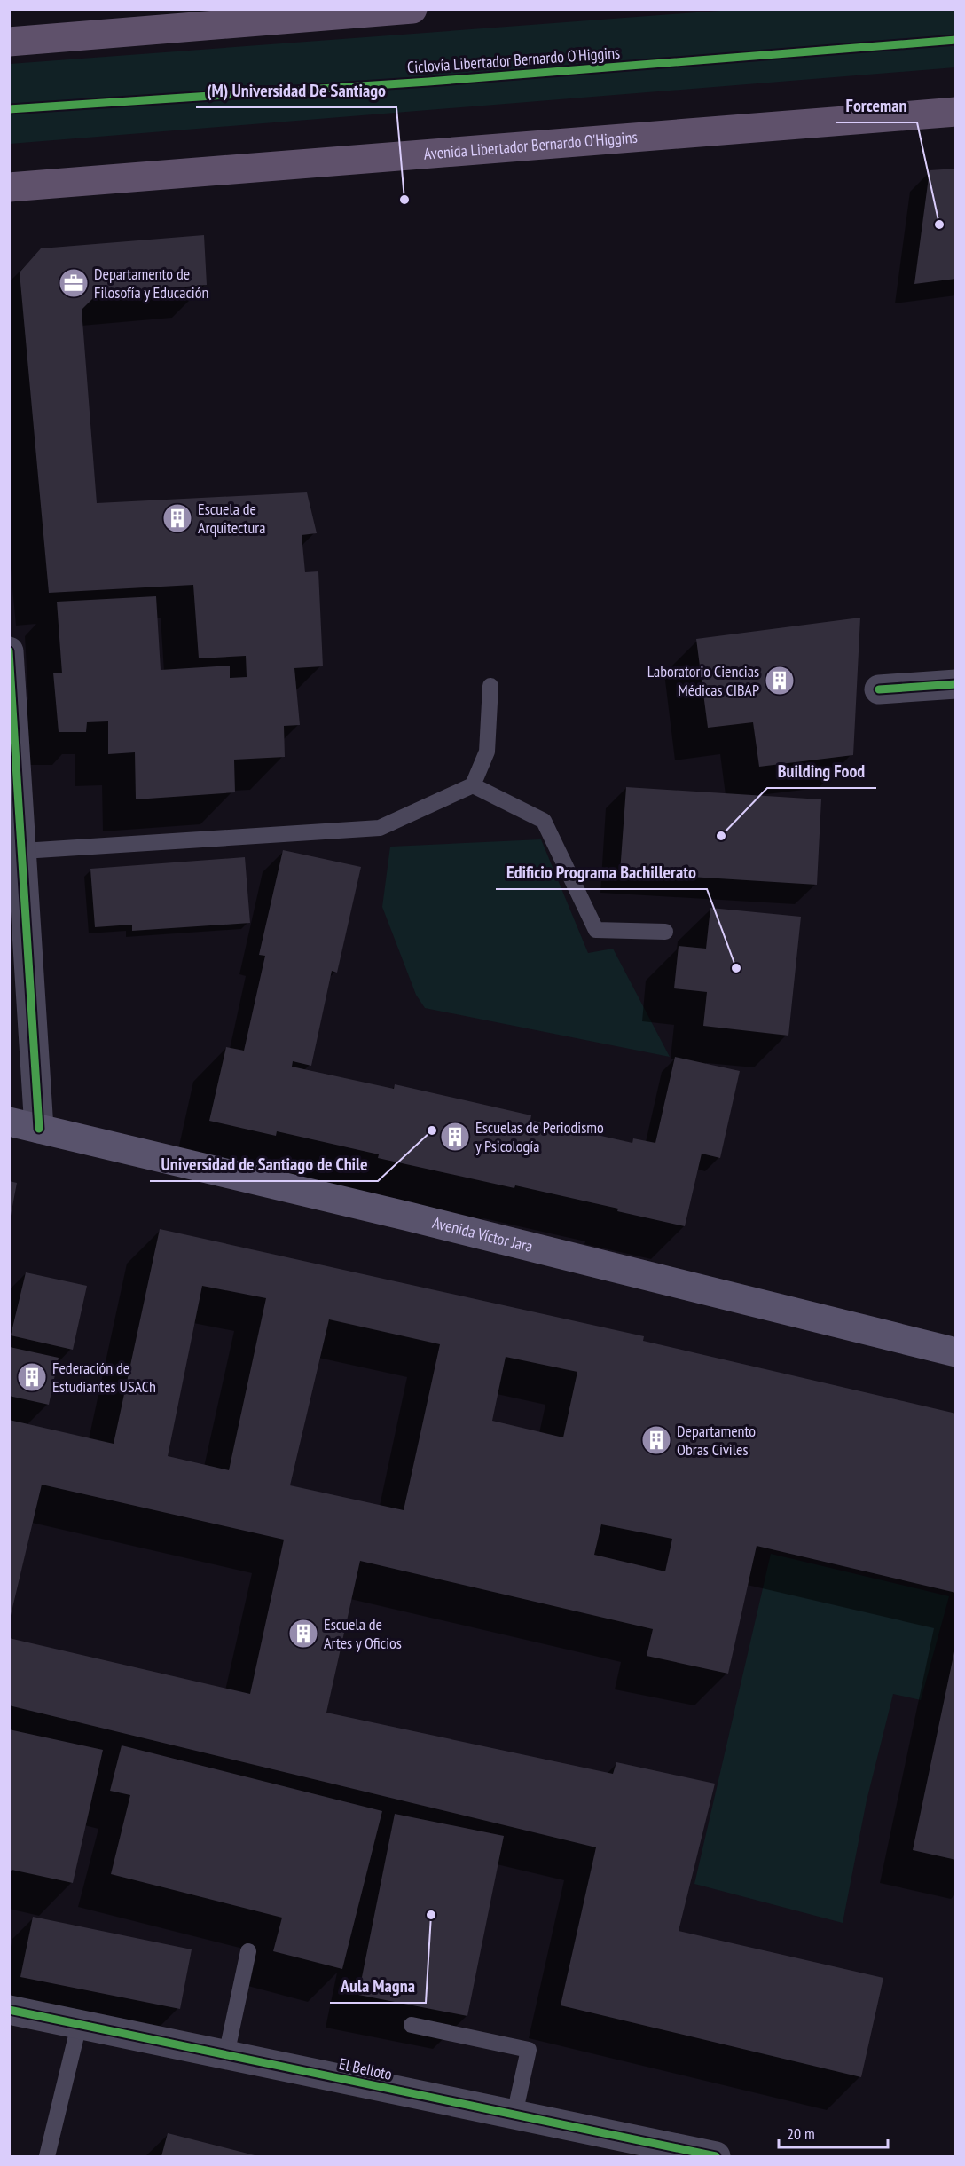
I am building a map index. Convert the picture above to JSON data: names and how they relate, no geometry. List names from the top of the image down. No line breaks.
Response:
{"streets":{"main road":["Avenida Libertador Bernardo O'Higgins","Avenida Víctor Jara"],"street":["El Belloto"],"cycle path":["Ciclovía Libertador Bernardo O'Higgins"]},"places":{"other":["(M) Universidad De Santiago","Forceman","Building Food","Edificio Programa Bachillerato","Universidad de Santiago de Chile","Aula Magna"],"office":["Departamento de Filosofía y Educación"],"building":["Escuela de Arquitectura","Laboratorio Ciencias Médicas CIBAP","Escuelas de Periodismo y Psicología","Federación de Estudiantes USACh","Departamento Obras Civiles","Escuela de Artes y Oficios"]},"scale_bar":"20 m"}
